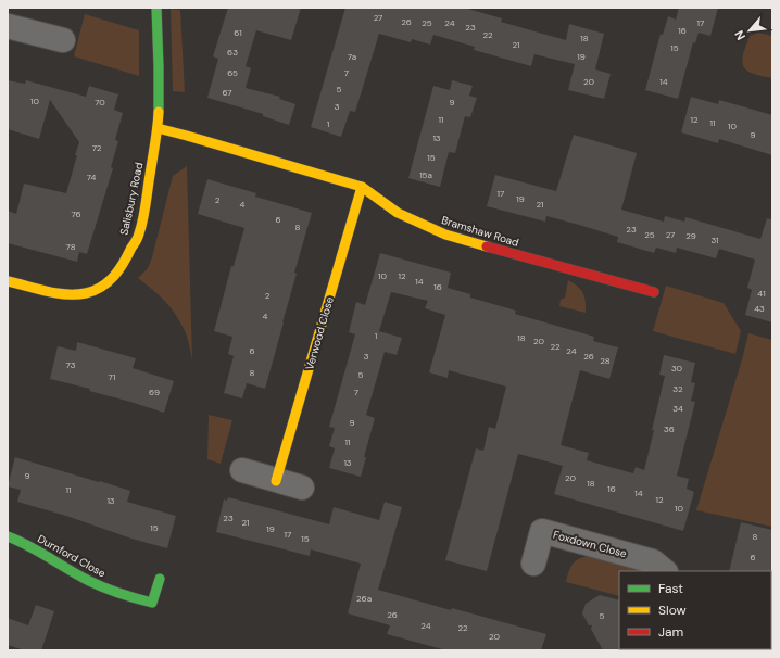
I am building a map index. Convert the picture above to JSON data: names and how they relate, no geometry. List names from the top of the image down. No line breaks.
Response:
{"streets":{"street":["Salisbury Road","Bramshaw Road","Verwood Close","Foxdown Close","Durnford Close"]},"crossings":[["Salisbury Road","Bramshaw Road"],["Bramshaw Road","Verwood Close"]],"house_numbers":["27","26","25","24","17","23","16","61","22","18","21","15","63","7a","19","65","7","20","14","5","67","10","70","9","3","11","12","11","1","10","9","13","72","15","15a","74","17","19","2","4","21","76","6","8","23","25","27","29","31","78","10","12","14","16","41","2","43","4","1","18","20","22","6","24","3","26","28","73","30","8","5","71","32","69","7","34","9","36","11","13","9","20","18","16","11","14","12","13","10","23","21","15","19","17","8","15","6","26a","26","5","24","22","20"],"legend":["Fast","Slow","Jam"],"north":"bottom left"}
